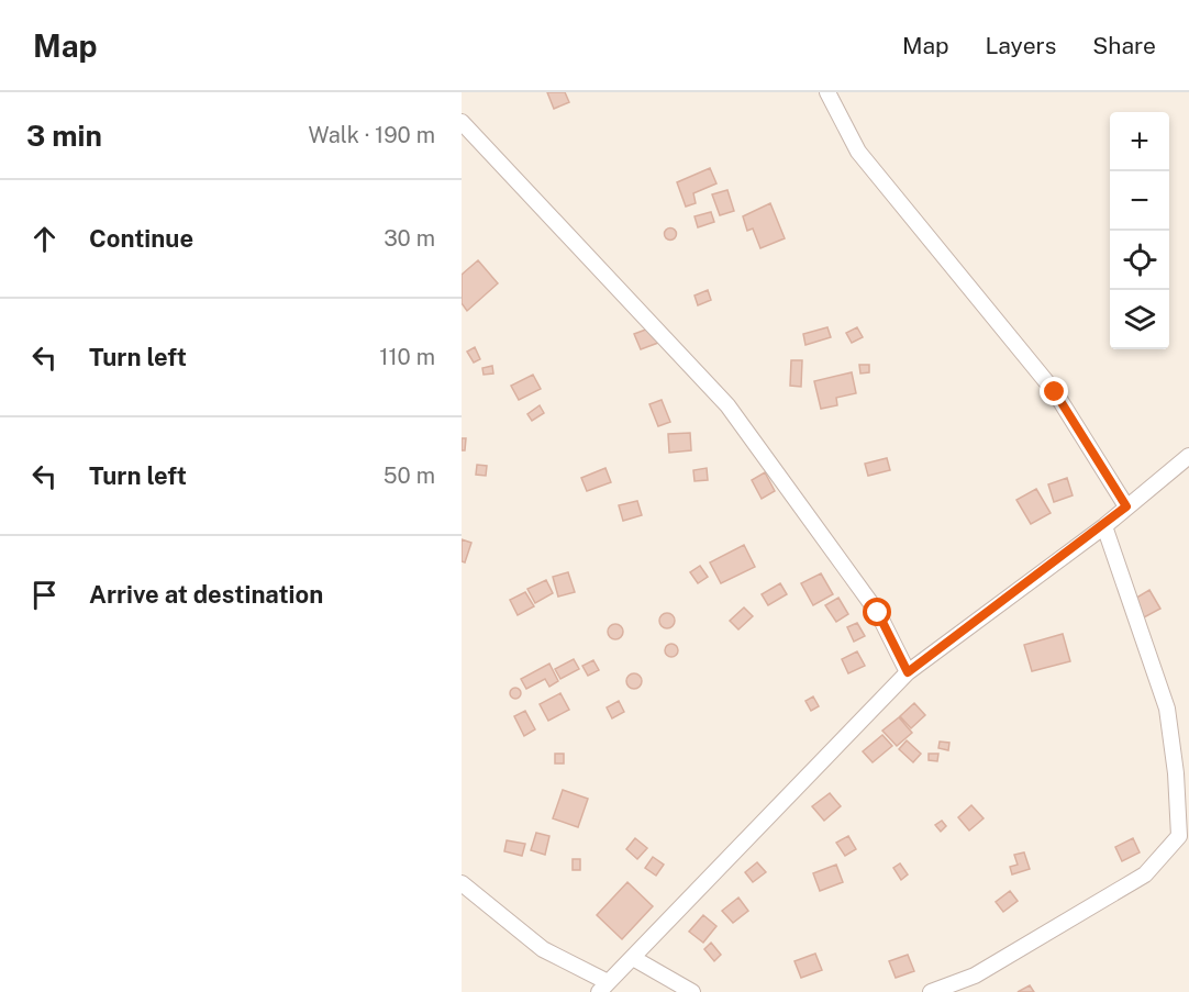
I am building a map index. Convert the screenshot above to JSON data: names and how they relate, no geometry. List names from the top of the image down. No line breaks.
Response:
{"page":{"header":"Map","nav":["Map","Layers","Share"],"heading":["3 min","Walk · 190 m"],"map_buttons":["+","−"],"list":[["Continue","30 m"],["Turn left","110 m"],["Turn left","50 m"],"Arrive at destination"]}}
